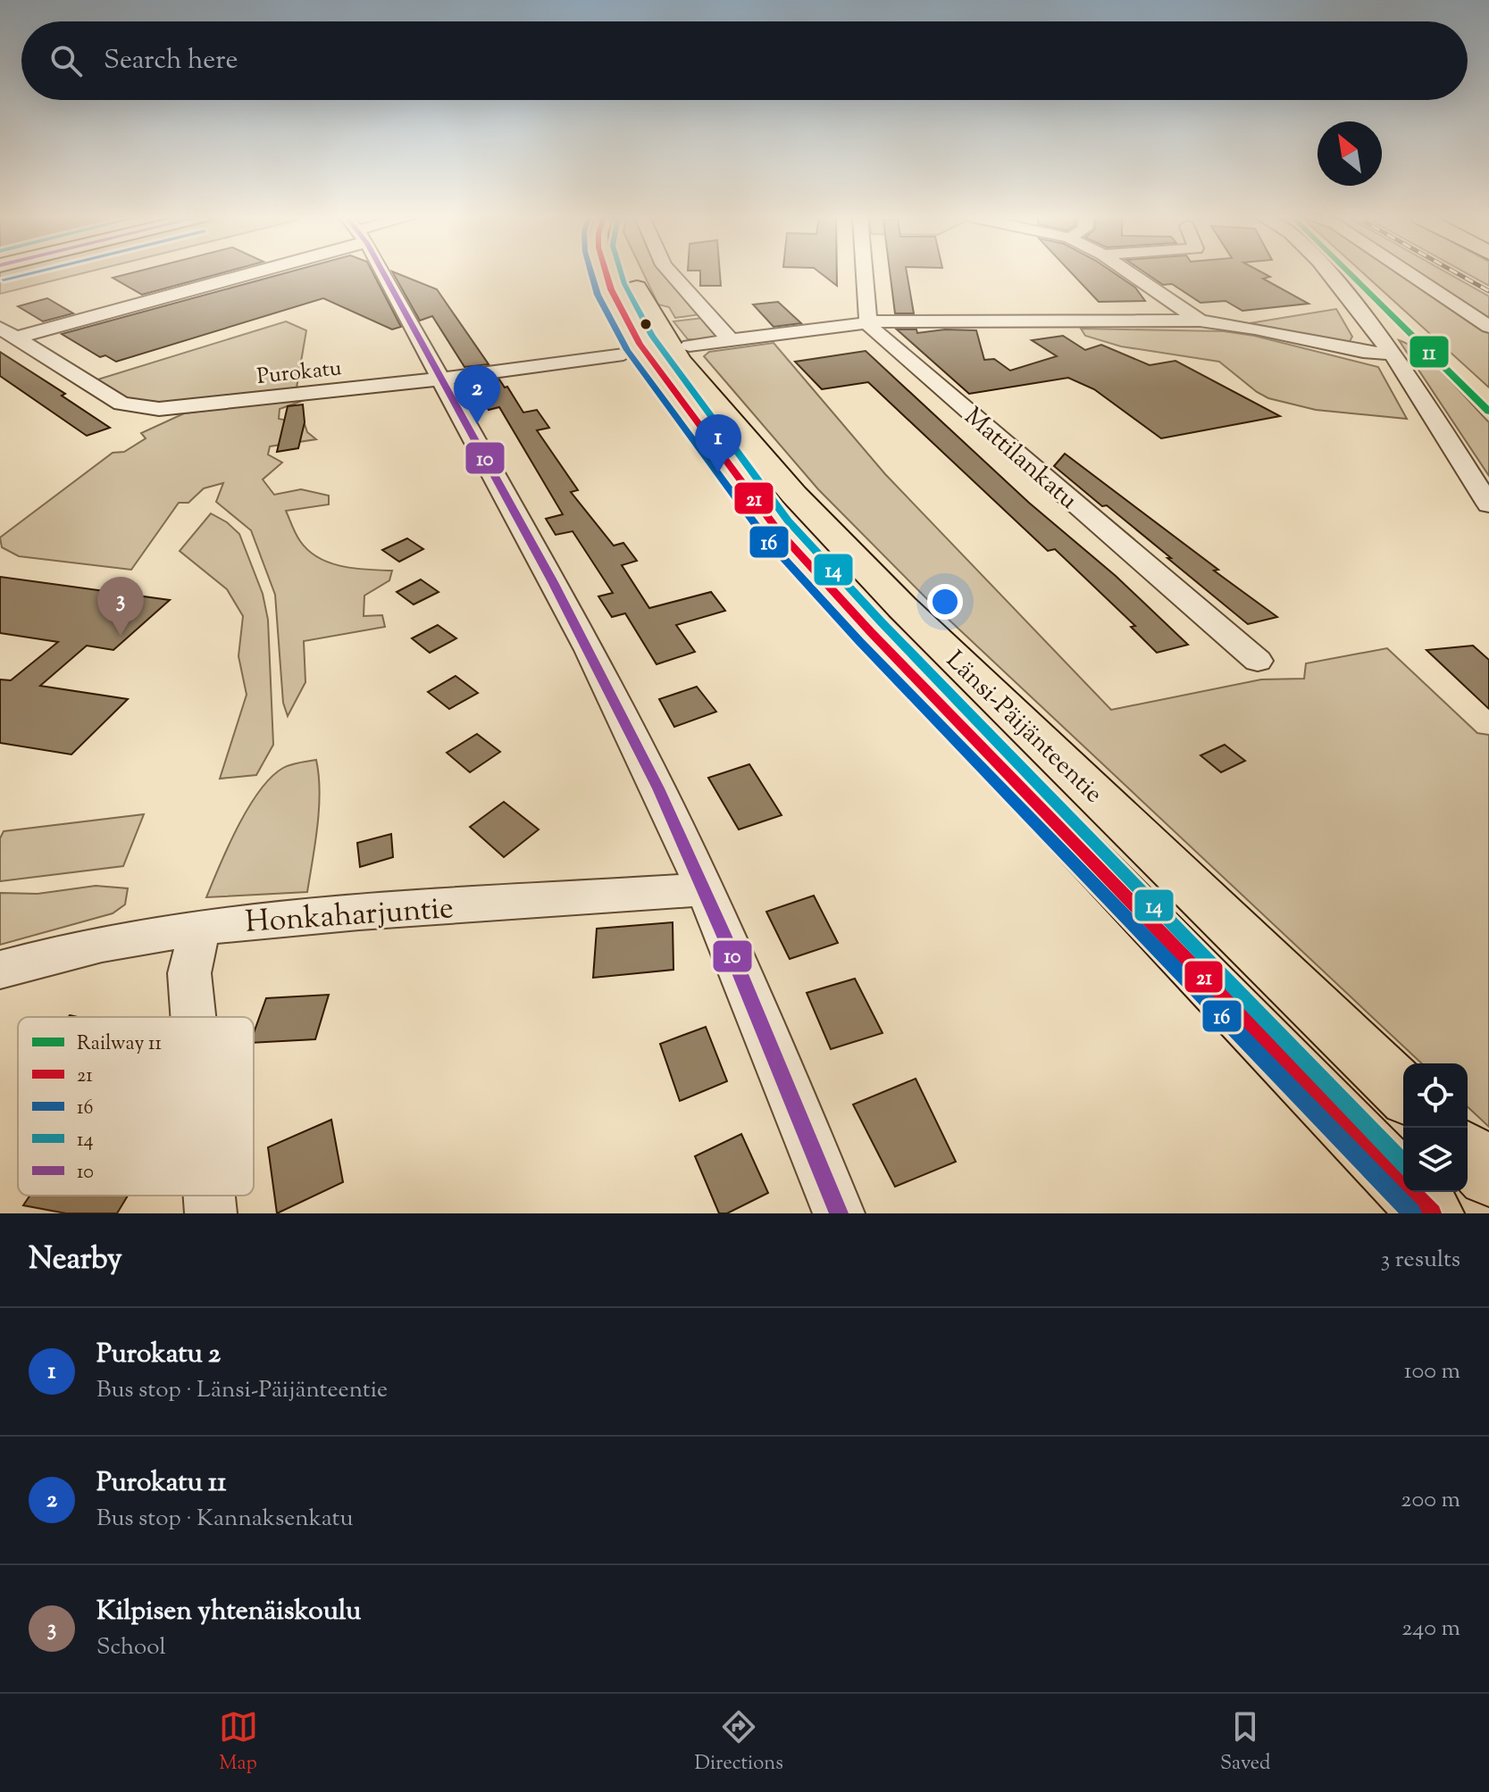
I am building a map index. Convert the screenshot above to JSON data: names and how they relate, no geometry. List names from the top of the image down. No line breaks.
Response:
{"streets":{"main road":["Länsi-Päijänteentie"],"street":["Purokatu","Mattilankatu","Honkaharjuntie"]},"lines":["rail line 11","transit line 21","transit line 16","transit line 14","transit line 10"],"legend":["Railway 11","21","16","14","10"],"north":"top left","page":{"search":"Search here","pins":["2","1","3"],"heading":["Nearby","3 results"],"list":[{"mark":"1","name":"Purokatu 2","note":"Bus stop · Länsi-Päijänteentie","value":"100 m"},{"mark":"2","name":"Purokatu 11","note":"Bus stop · Kannaksenkatu","value":"200 m"},{"mark":"3","name":"Kilpisen yhtenäiskoulu","note":"School","value":"240 m"}],"nav":["Map","Directions","Saved"]}}
